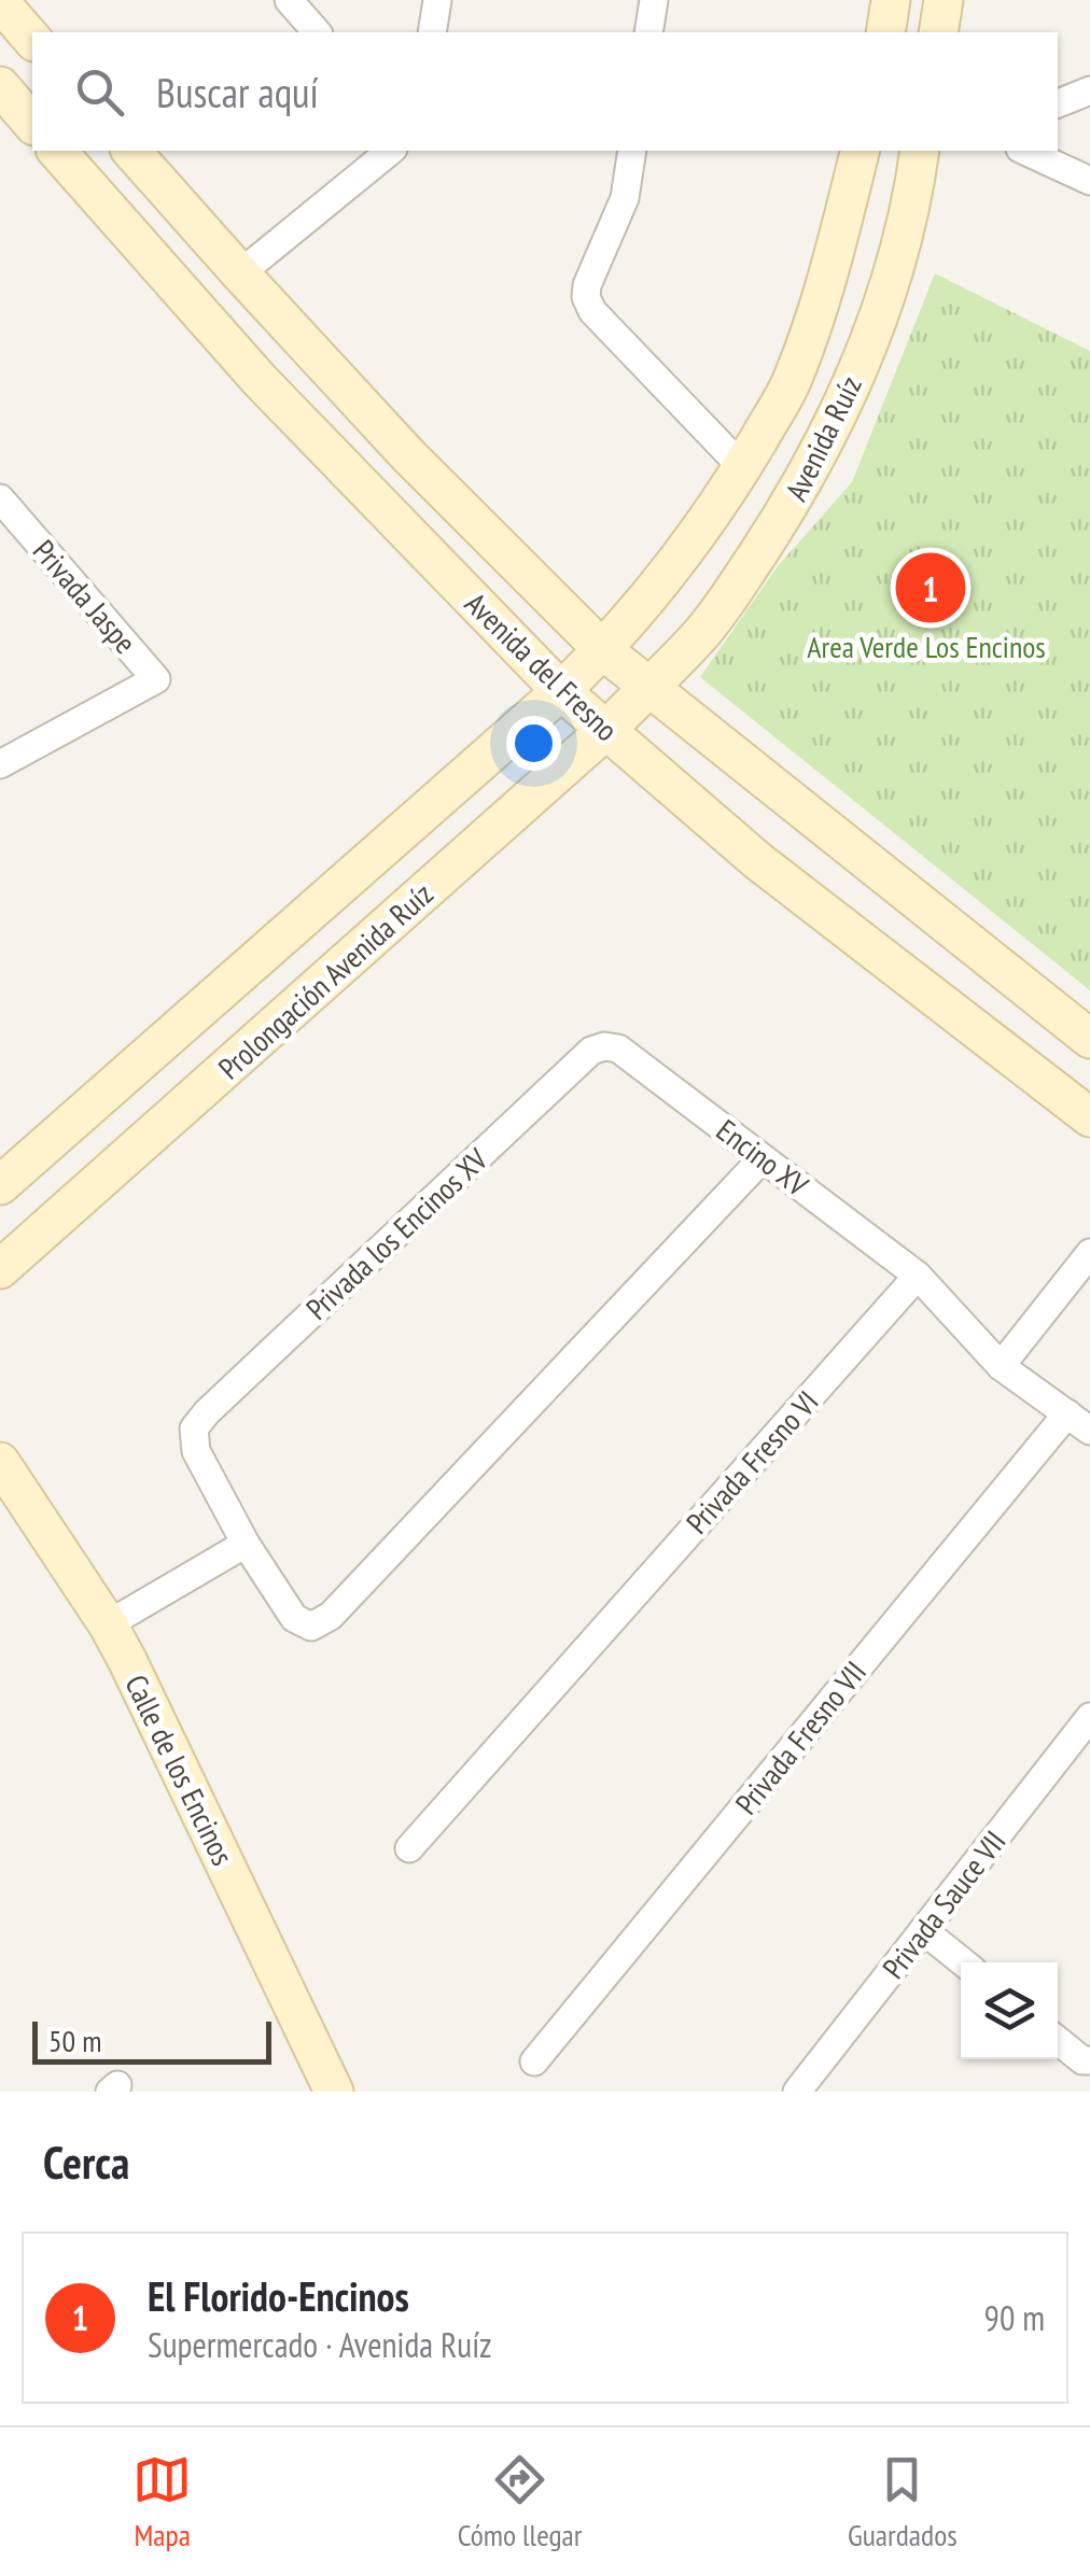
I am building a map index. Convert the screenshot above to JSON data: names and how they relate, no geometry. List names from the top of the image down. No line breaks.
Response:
{"streets":{"street":["Avenida Ruíz","Privada Jaspe","Avenida del Fresno","Prolongación Avenida Ruíz","Encino XV","Privada los Encinos XV","Privada Fresno VI","Privada Fresno VII","Calle de los Encinos","Privada Sauce VII"]},"crossings":[["Avenida Ruíz","Avenida del Fresno"],["Avenida Ruíz","Prolongación Avenida Ruíz"],["Avenida del Fresno","Prolongación Avenida Ruíz"],["Encino XV","Privada los Encinos XV"],["Encino XV","Privada Fresno VI"]],"parks":["Area Verde Los Encinos"],"scale_bar":"50 m","page":{"search":"Buscar aquí","pins":"1","scale":"50 m","heading":"Cerca","list":[{"mark":"1","name":"El Florido-Encinos","note":"Supermercado · Avenida Ruíz","value":"90 m"}],"nav":["Mapa","Cómo llegar","Guardados"]}}
